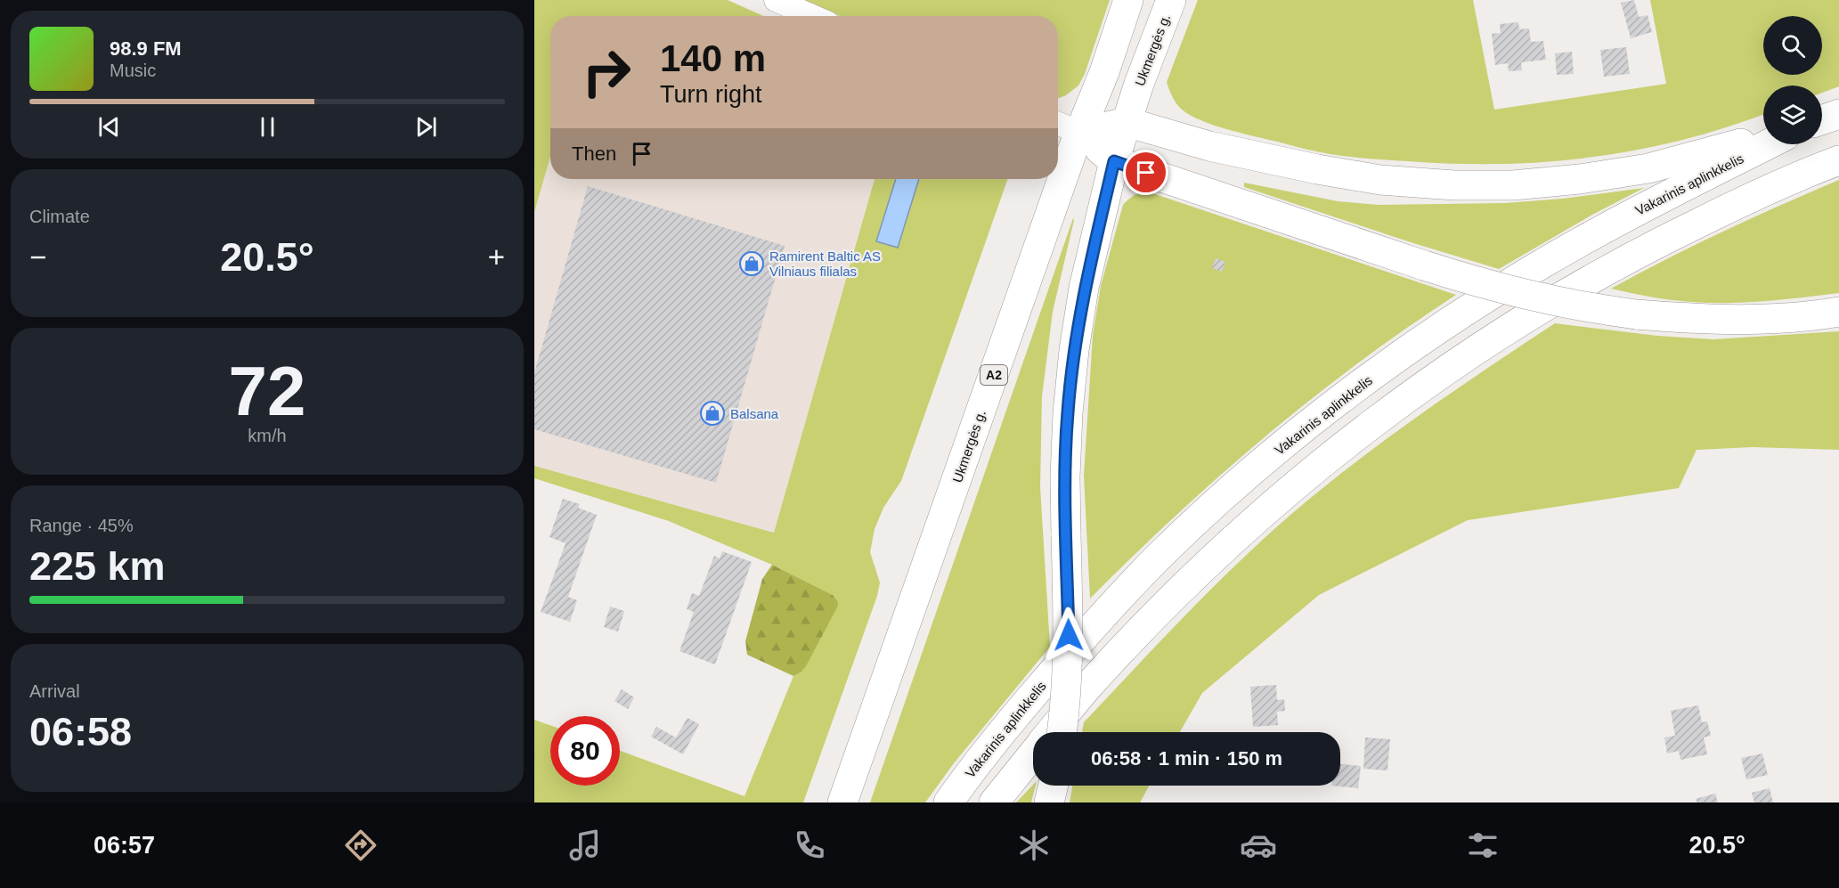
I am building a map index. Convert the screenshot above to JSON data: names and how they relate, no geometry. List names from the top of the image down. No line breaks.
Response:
{"streets":{"highway":["Ukmergės g.","Vakarinis aplinkkelis","A2"]},"places":{"shop":["Ramirent Baltic AS Vilniaus filialas","Balsana"]},"page":{"turn":["140 m","Turn right"],"song":["98.9 FM","Music"],"then":"Then","tile":["Climate",["72","km/h"],["Range · 45%","225 km"],["Arrival","06:58"]],"heat":["−","20.5°","+"],"limit":"80","trip":"06:58 · 1 min · 150 m","tabs":["06:57","20.5°"]}}
